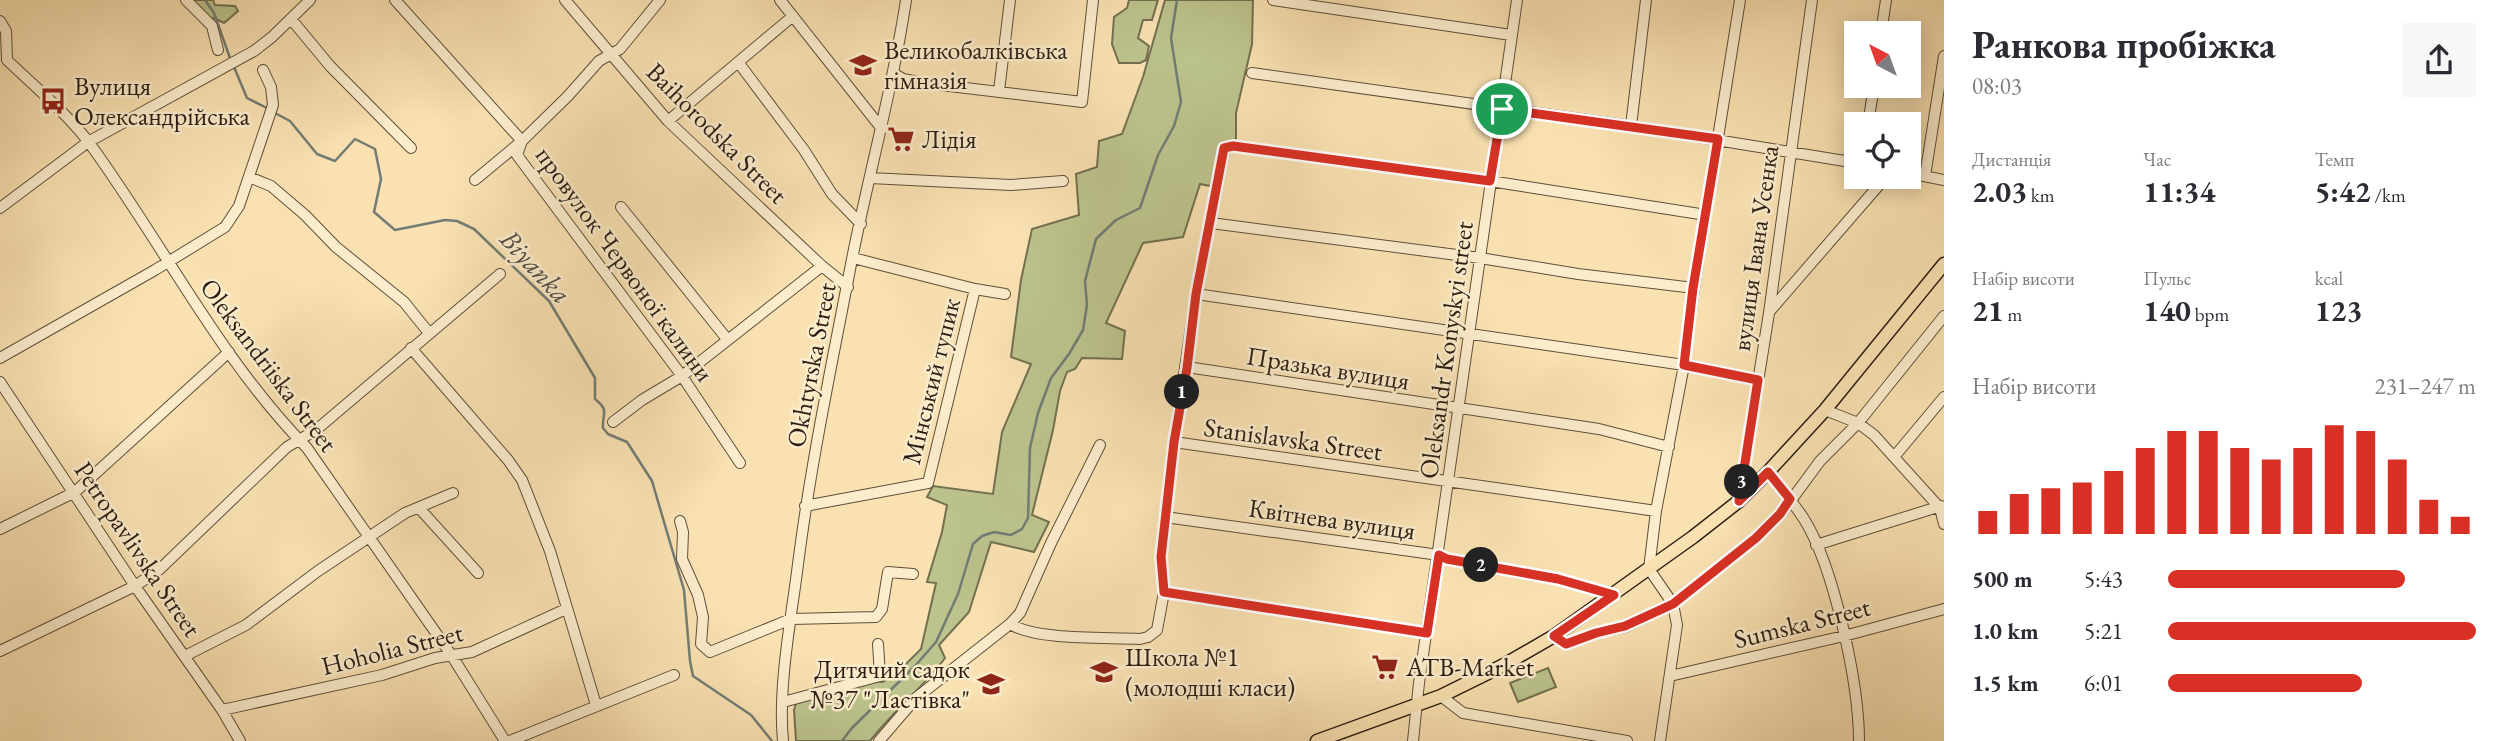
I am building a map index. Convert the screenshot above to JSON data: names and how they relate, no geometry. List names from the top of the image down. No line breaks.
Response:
{"streets":{"street":["Baihorodska Street","вулиця Івана Усенка","провулок Червоної калини","Oleksandr Konyskyi street","Oleksandriiska Street","Okhtyrska Street","Празька вулиця","Мінський тупик","Stanislavska Street","Квітнева вулиця","Petropavlivska Street","Sumska Street","Hoholia Street"]},"crossings":[["Baihorodska Street","Okhtyrska Street"],["Oleksandr Konyskyi street","Празька вулиця"],["Oleksandr Konyskyi street","Stanislavska Street"],["Oleksandr Konyskyi street","Квітнева вулиця"],["Oleksandriiska Street","Hoholia Street"],["Okhtyrska Street","Мінський тупик"],["Petropavlivska Street","Hoholia Street"]],"water":["Biyanka"],"places":{"school or university":["Великобалківська гімназія","Школа №1 (молодші класи)","Дитячий садок №37 \"Ластівка\""],"bus stop":["Вулиця Олександрійська"],"supermarket":["Лідія","ATB-Market"]},"north":"top left","page":{"heading":["Ранкова пробіжка","08:03"],"stats":[["Дистанція","2.03 km"],["Час","11:34"],["Темп","5:42 /km"],["Набір висоти","21 m"],["Пульс","140 bpm"],["kcal","123"]],"chart":["Набір висоти","231–247 m"],"pins":["1","3","2"],"list":[{"name":"500 m","note":"5:43"},{"name":"1.0 km","note":"5:21"},{"name":"1.5 km","note":"6:01"}]}}
